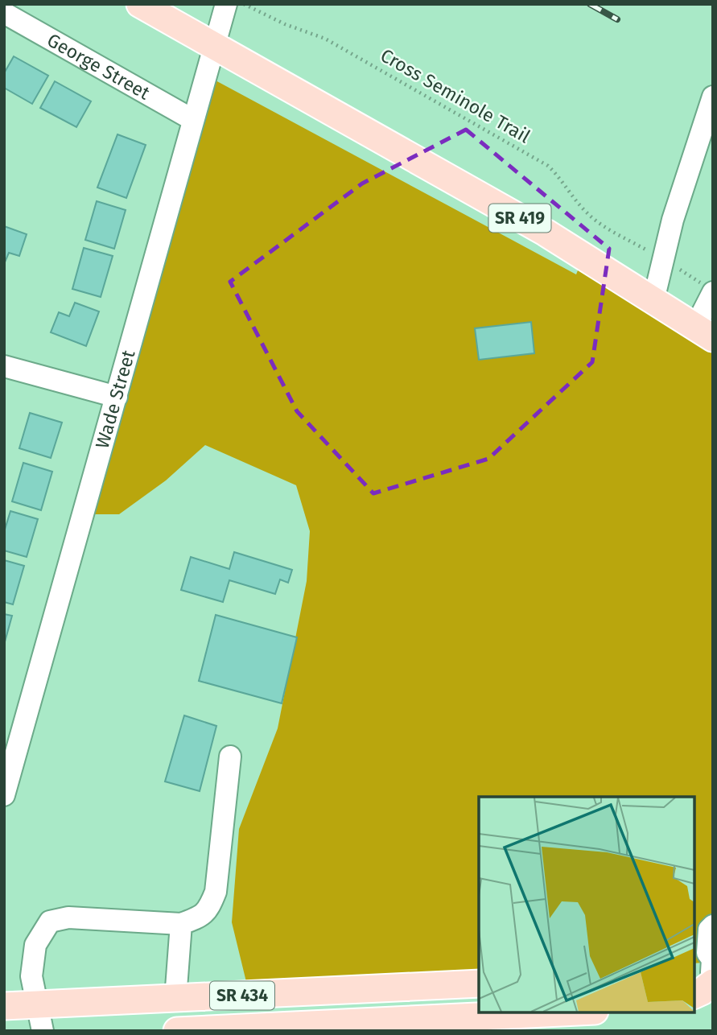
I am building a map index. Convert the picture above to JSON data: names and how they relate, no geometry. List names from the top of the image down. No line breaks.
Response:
{"streets":{"main road":["SR 419","SR 434"],"street":["George Street","Wade Street"],"path":["Cross Seminole Trail"]},"crossings":[["George Street","Wade Street"],["SR 419","Wade Street"]]}
